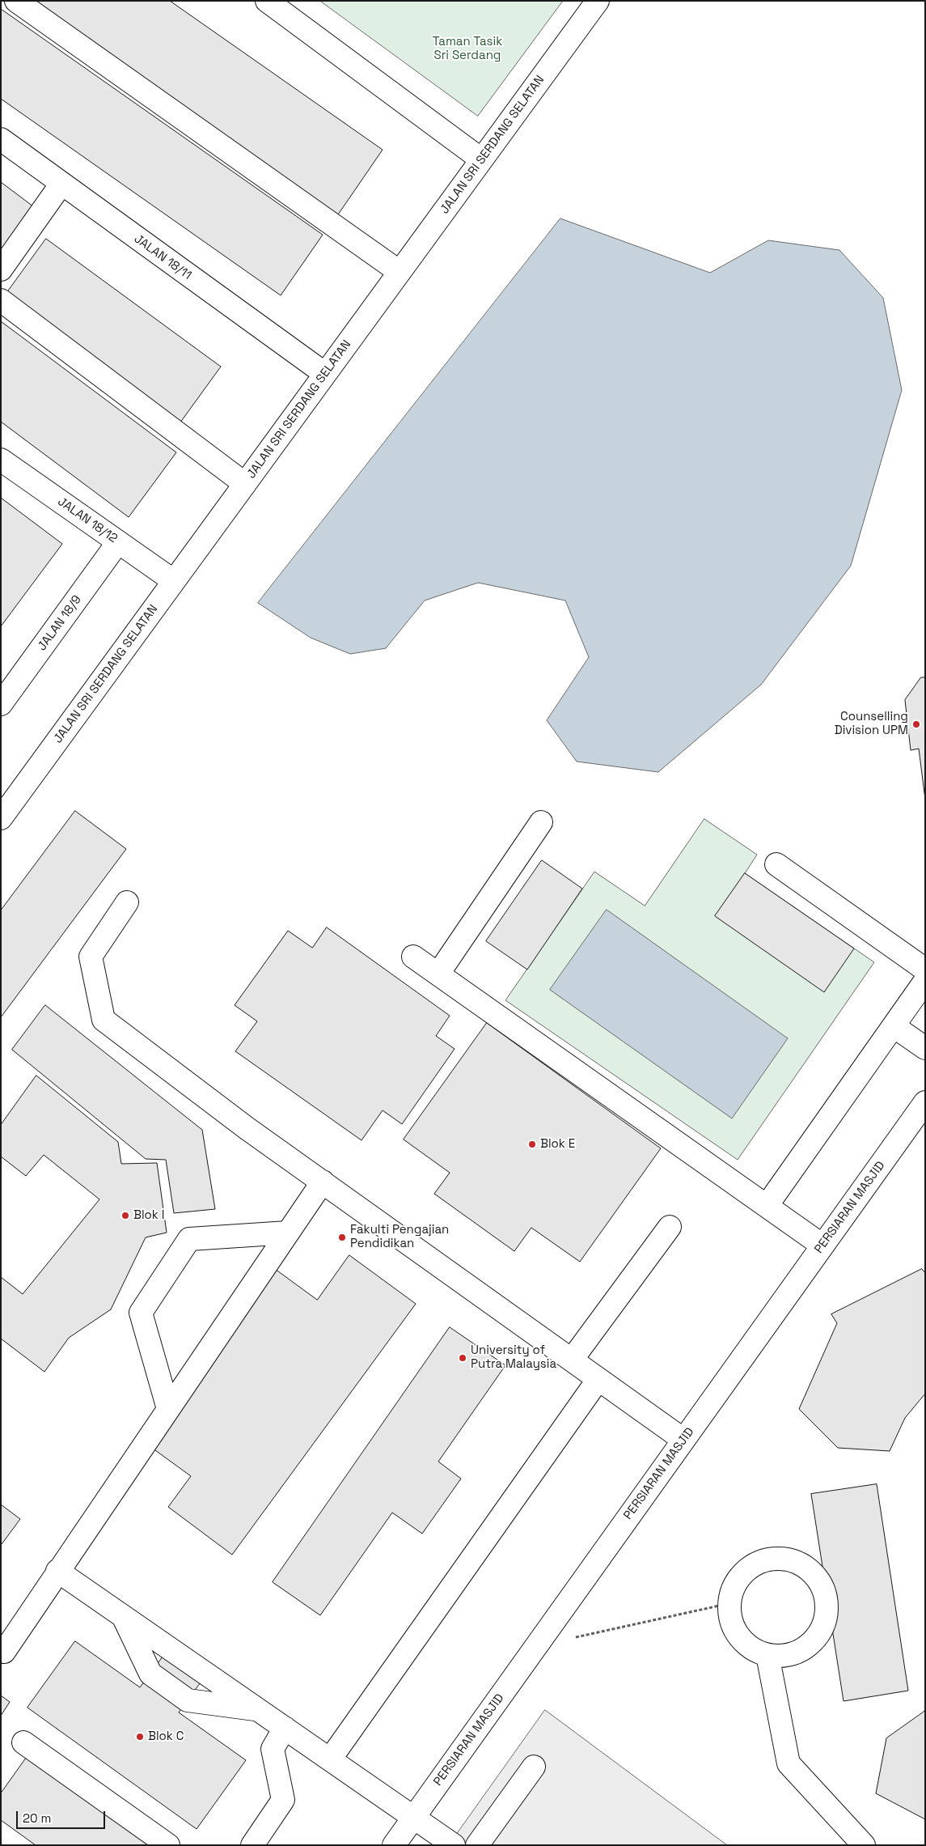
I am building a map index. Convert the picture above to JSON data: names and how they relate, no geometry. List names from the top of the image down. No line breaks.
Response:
{"streets":{"street":["JALAN SRI SERDANG SELATAN","JALAN 18/11","JALAN 18/12","JALAN 18/9","PERSIARAN MASJID"]},"crossings":[["JALAN SRI SERDANG SELATAN","JALAN 18/11"],["JALAN SRI SERDANG SELATAN","JALAN 18/12"],["JALAN 18/12","JALAN 18/9"]],"parks":["Taman Tasik Sri Serdang"],"places":["Counselling Division UPM","Blok E","Blok I","Fakulti Pengajian Pendidikan","University of Putra Malaysia","Blok C"],"scale_bar":"20 m"}
